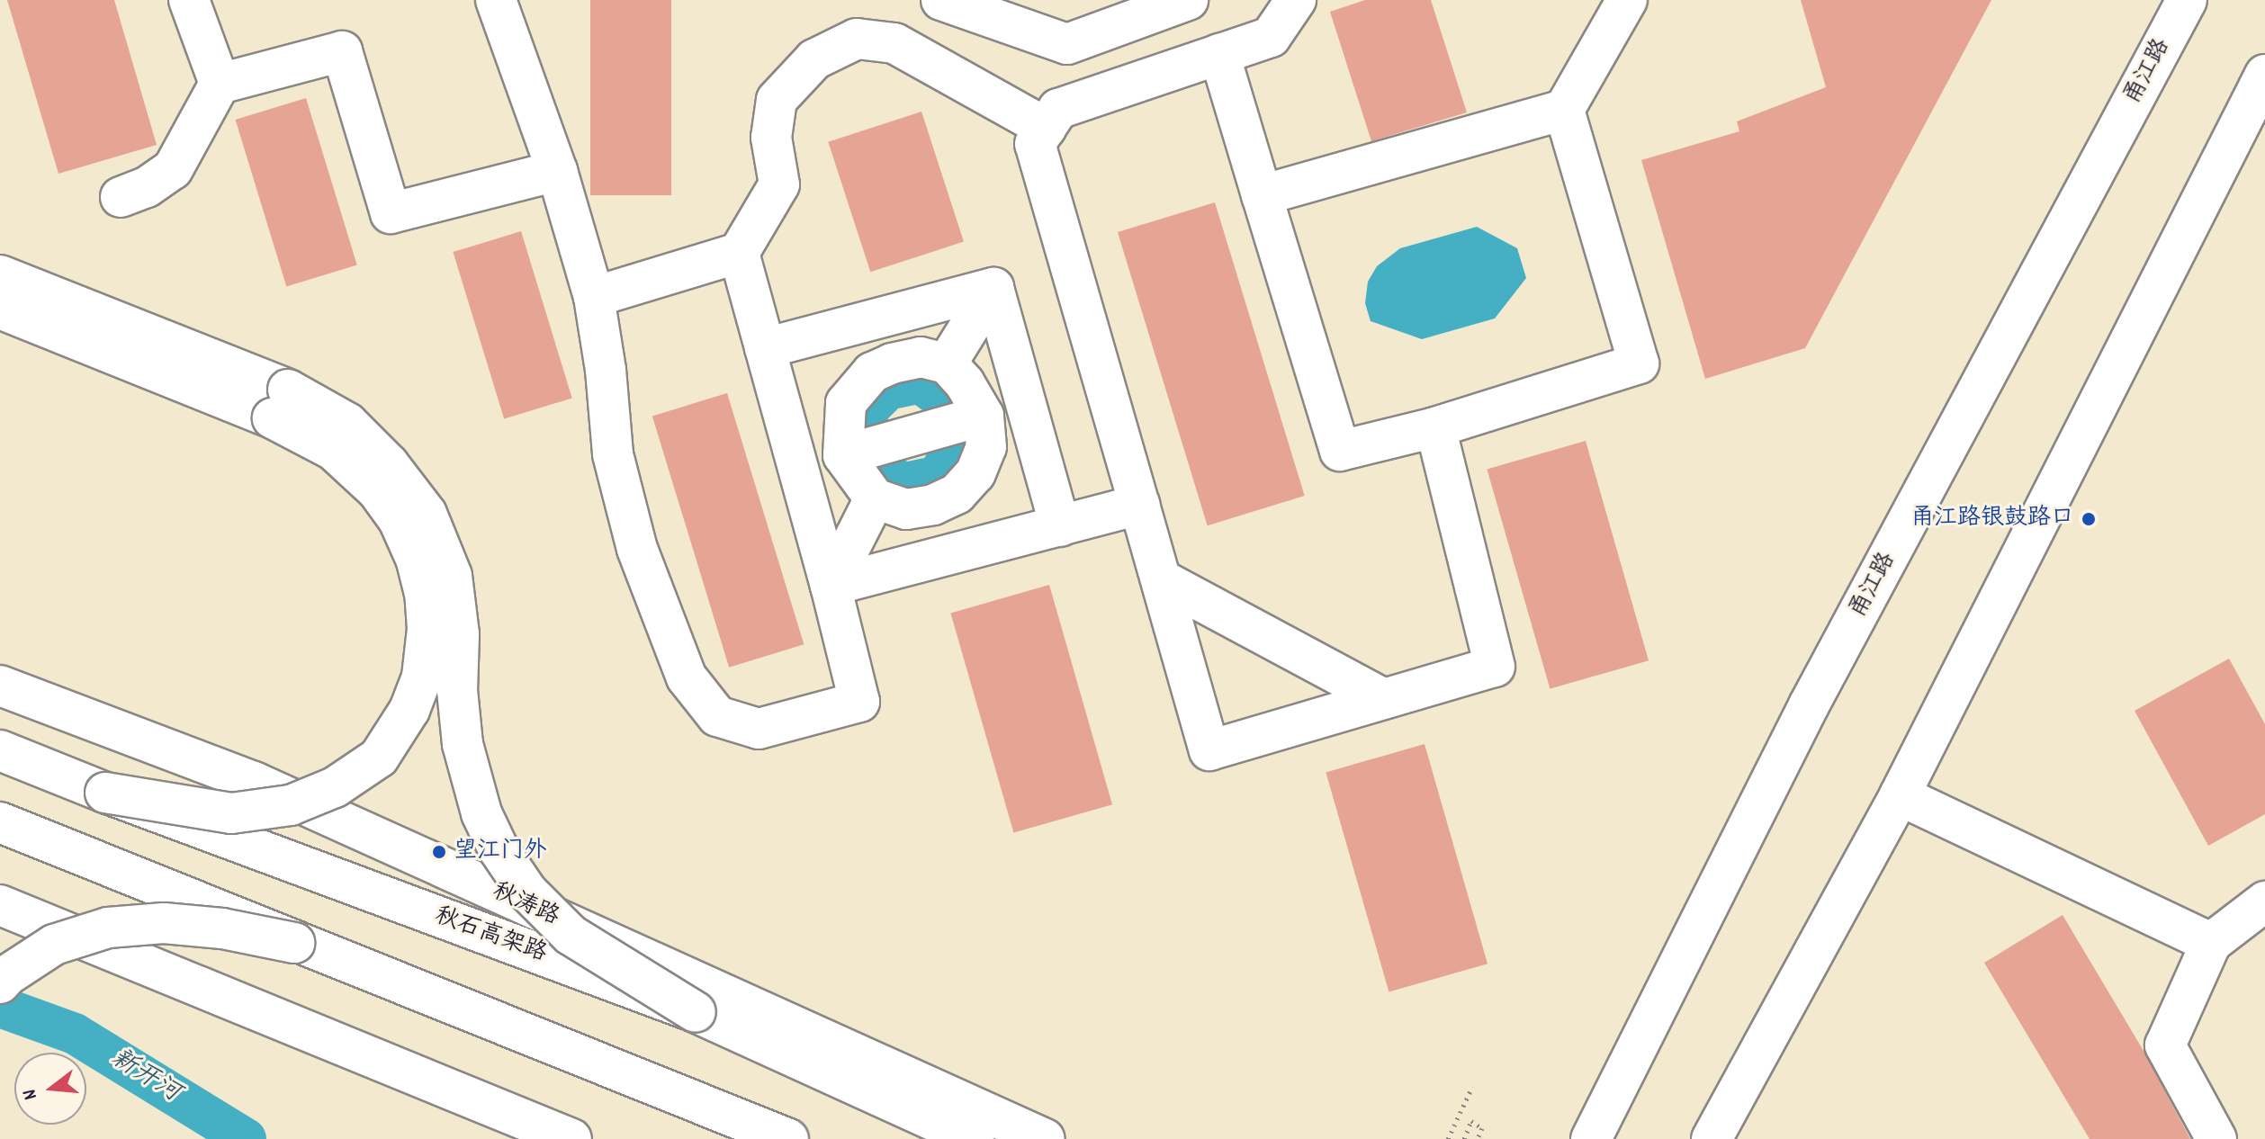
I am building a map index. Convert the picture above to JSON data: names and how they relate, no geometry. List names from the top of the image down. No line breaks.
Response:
{"streets":{"main road":["甬江路","秋涛路","秋石高架路"]},"water":["新开河"],"places":["甬江路银鼓路口","望江门外"],"north":"left"}
